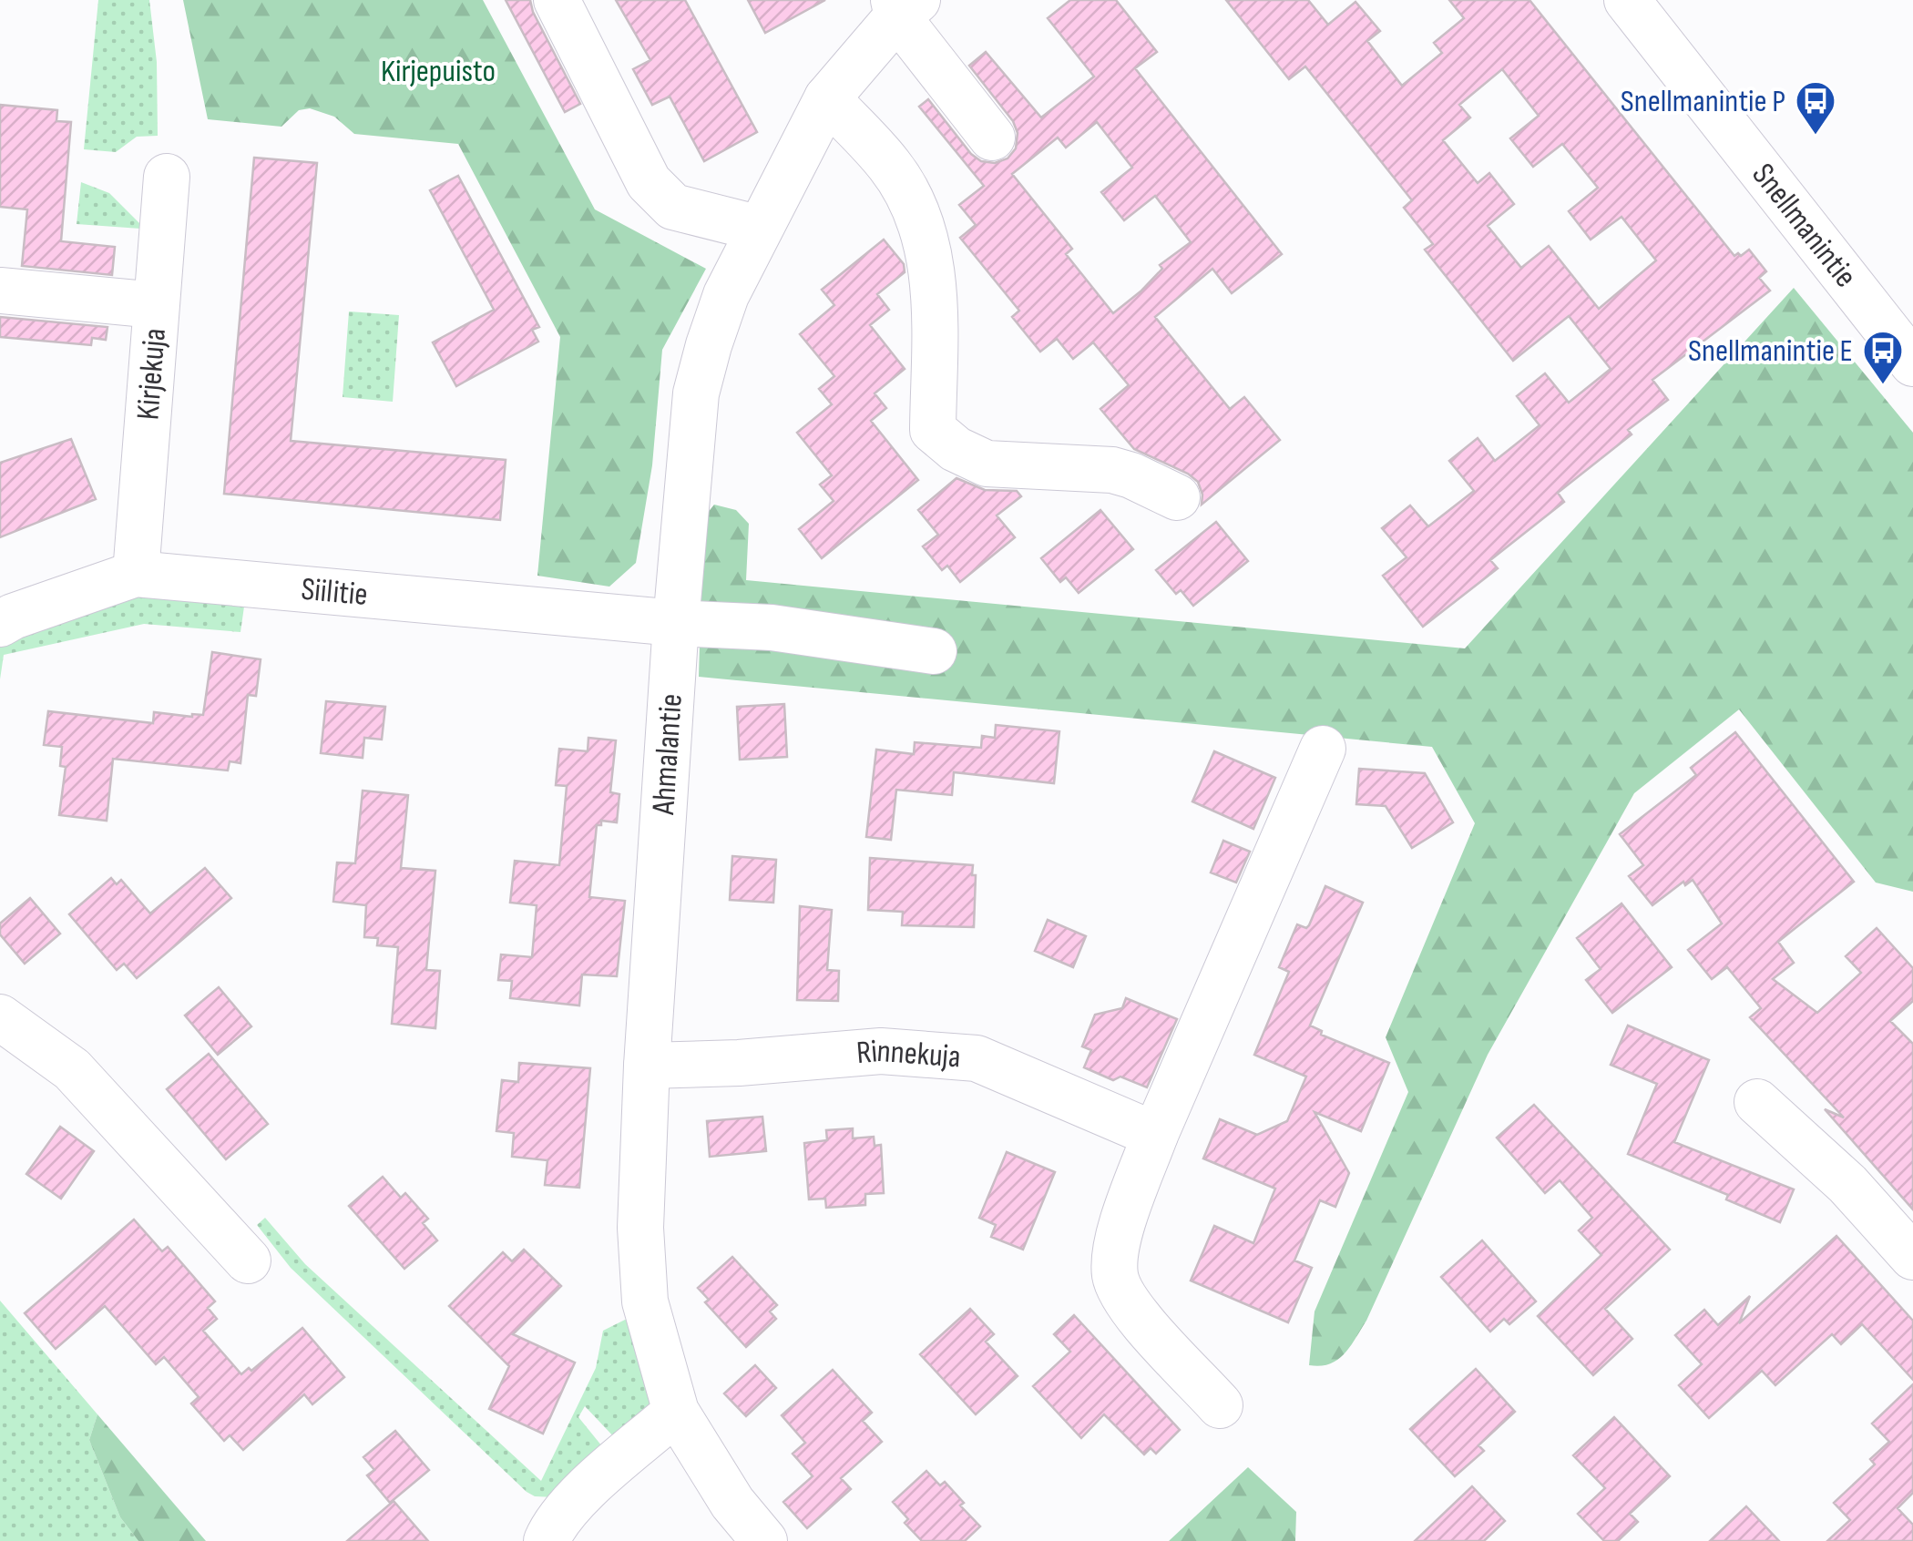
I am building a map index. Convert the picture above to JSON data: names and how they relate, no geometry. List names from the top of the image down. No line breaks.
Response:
{"streets":{"street":["Snellmanintie","Kirjekuja","Siilitie","Ahmalantie","Rinnekuja"]},"crossings":[["Kirjekuja","Siilitie"],["Siilitie","Ahmalantie"],["Ahmalantie","Rinnekuja"]],"parks":["Kirjepuisto"],"places":{"bus stop":["Snellmanintie P","Snellmanintie E"]}}
